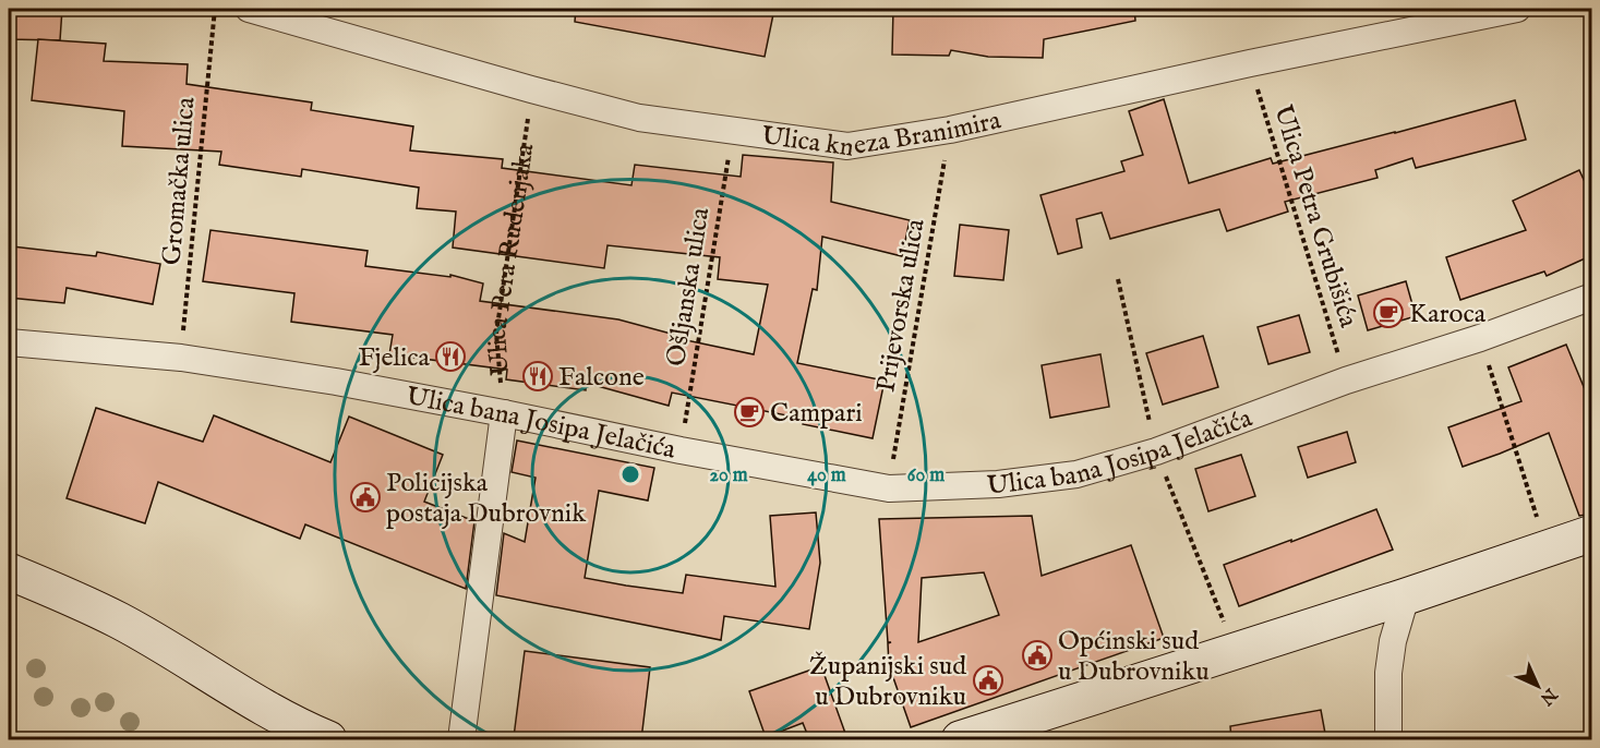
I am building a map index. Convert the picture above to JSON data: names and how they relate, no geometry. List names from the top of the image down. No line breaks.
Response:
{"streets":{"street":["Ulica kneza Branimira","Ulica Pera Rudenjaka","Ulica bana Josipa Jelačića"],"path":["Gromačka ulica","Ulica Petra Grubišića","Ošljanska ulica","Prijevorska ulica"]},"crossings":[["Ulica kneza Branimira","Ulica Petra Grubišića"],["Ulica kneza Branimira","Ulica Pera Rudenjaka"],["Ulica kneza Branimira","Ošljanska ulica"],["Ulica kneza Branimira","Prijevorska ulica"],["Gromačka ulica","Ulica bana Josipa Jelačića"],["Ulica Petra Grubišića","Ulica bana Josipa Jelačića"],["Ulica Pera Rudenjaka","Ulica bana Josipa Jelačića"],["Ošljanska ulica","Ulica bana Josipa Jelačića"],["Prijevorska ulica","Ulica bana Josipa Jelačića"]],"places":{"cafe":["Karoca","Campari"],"restaurant":["Fjelica","Falcone"],"public building":["Policijska postaja Dubrovnik","Općinski sud u Dubrovniku","Županijski sud u Dubrovniku"]},"north":"bottom right","rings":["20 m","40 m","60 m"]}
